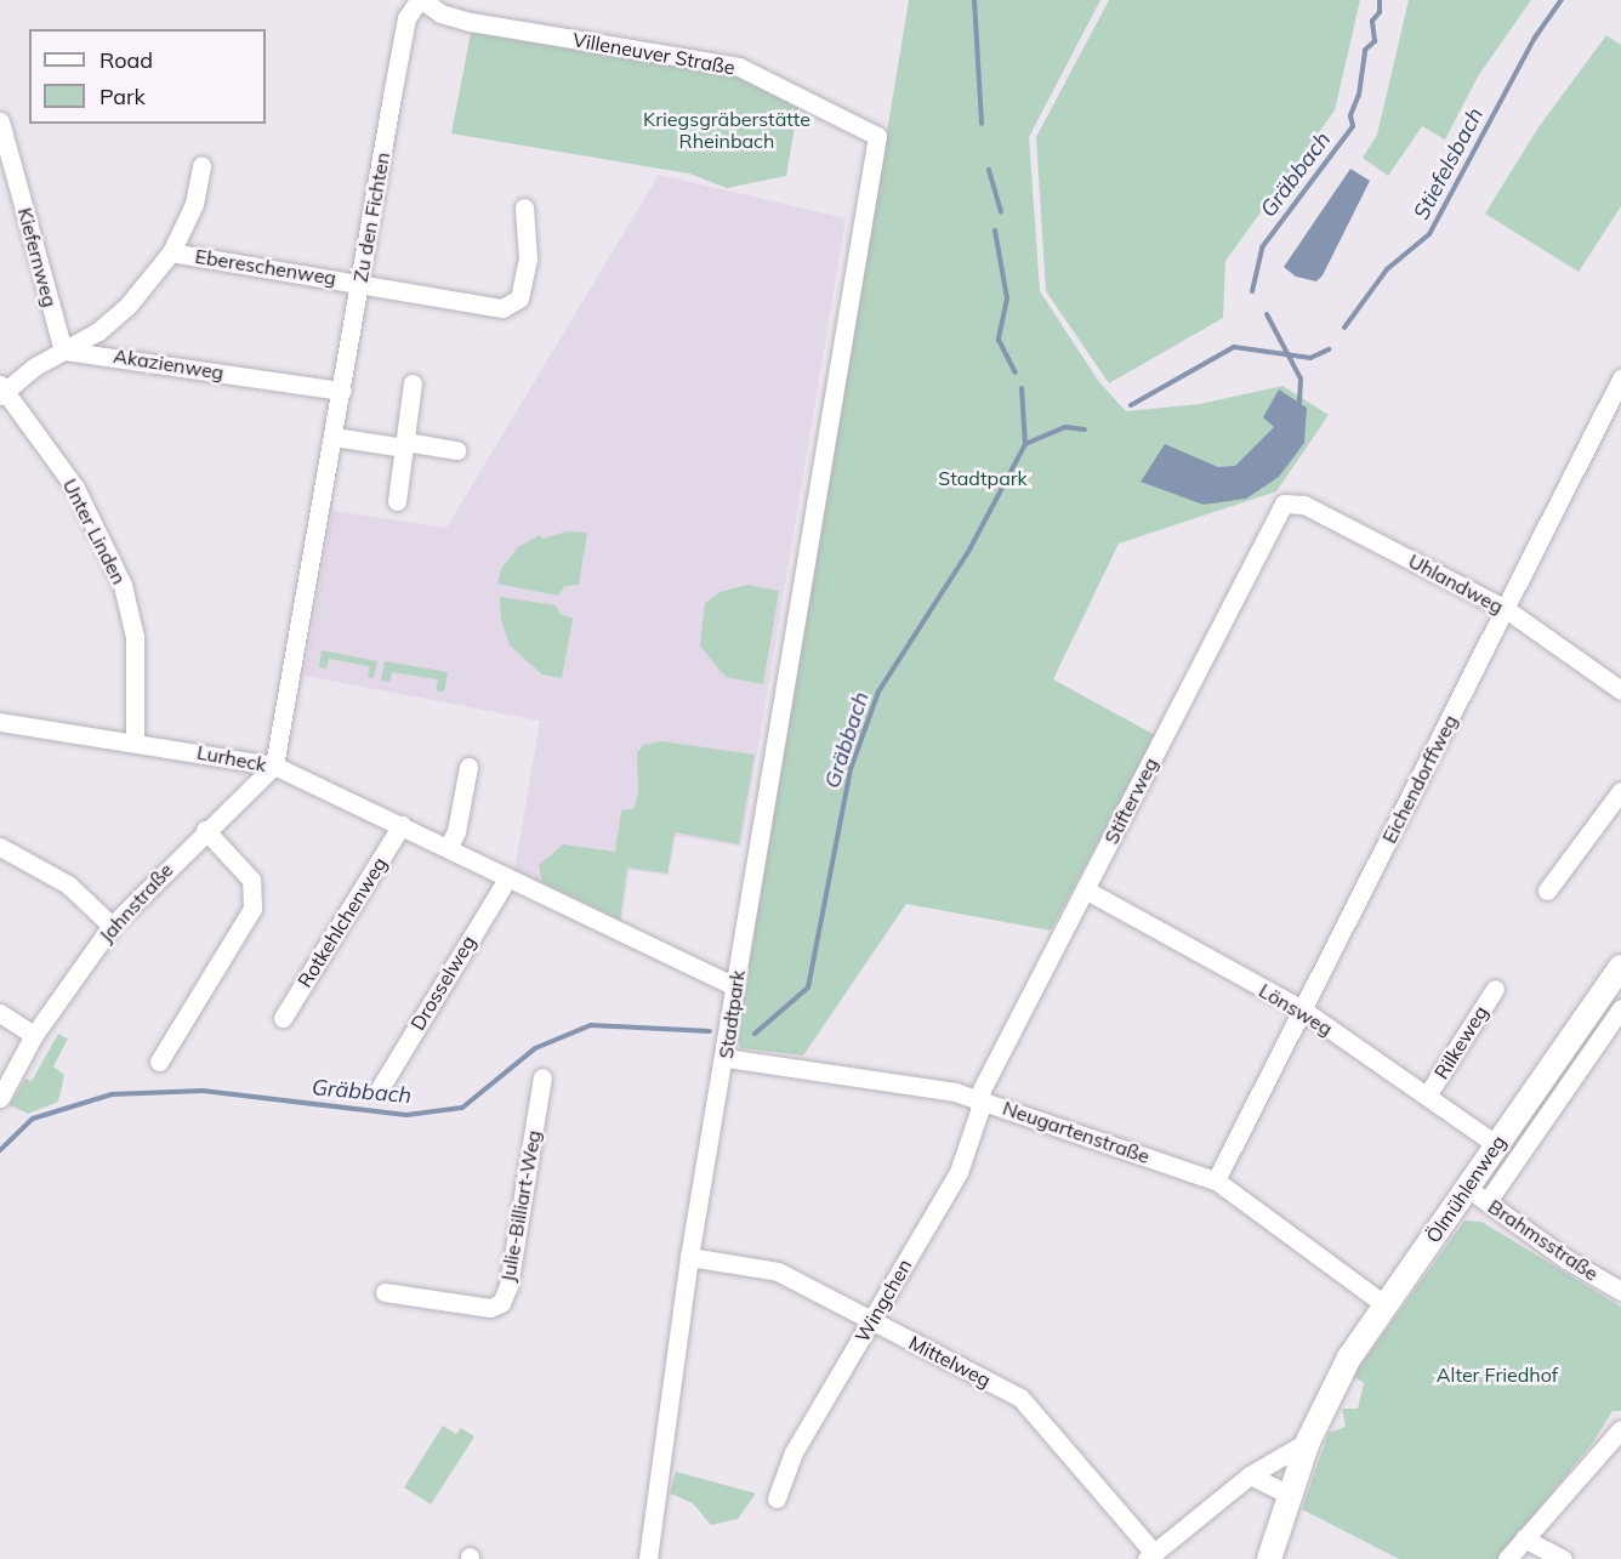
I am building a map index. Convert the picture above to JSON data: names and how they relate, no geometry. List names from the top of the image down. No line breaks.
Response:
{"streets":{"main road":["Ölmühlenweg"],"street":["Villeneuver Straße","Zu den Fichten","Kiefernweg","Ebereschenweg","Akazienweg","Unter Linden","Uhlandweg","Lurheck","Eichendorffweg","Stifterweg","Jahnstraße","Rotkehlchenweg","Drosselweg","Lönsweg","Stadtpark","Rilkeweg","Neugartenstraße","Julie-Billiart-Weg","Brahmsstraße","Wingchen","Mittelweg"]},"crossings":[["Villeneuver Straße","Zu den Fichten"],["Villeneuver Straße","Stadtpark"],["Zu den Fichten","Ebereschenweg"],["Zu den Fichten","Akazienweg"],["Zu den Fichten","Lurheck"],["Zu den Fichten","Jahnstraße"],["Kiefernweg","Akazienweg"],["Unter Linden","Lurheck"],["Uhlandweg","Eichendorffweg"],["Uhlandweg","Stifterweg"],["Lurheck","Jahnstraße"],["Lurheck","Rotkehlchenweg"],["Lurheck","Drosselweg"],["Lurheck","Stadtpark"],["Eichendorffweg","Lönsweg"],["Eichendorffweg","Neugartenstraße"],["Stifterweg","Lönsweg"],["Stifterweg","Neugartenstraße"],["Stifterweg","Wingchen"],["Lönsweg","Rilkeweg"],["Lönsweg","Ölmühlenweg"],["Stadtpark","Neugartenstraße"],["Stadtpark","Mittelweg"],["Neugartenstraße","Ölmühlenweg"],["Neugartenstraße","Wingchen"],["Ölmühlenweg","Brahmsstraße"],["Wingchen","Mittelweg"]],"water":["Stiefelsbach","Gräbbach"],"parks":["Kriegsgräberstätte Rheinbach","Stadtpark","Alter Friedhof"],"legend":["Road","Park"]}
